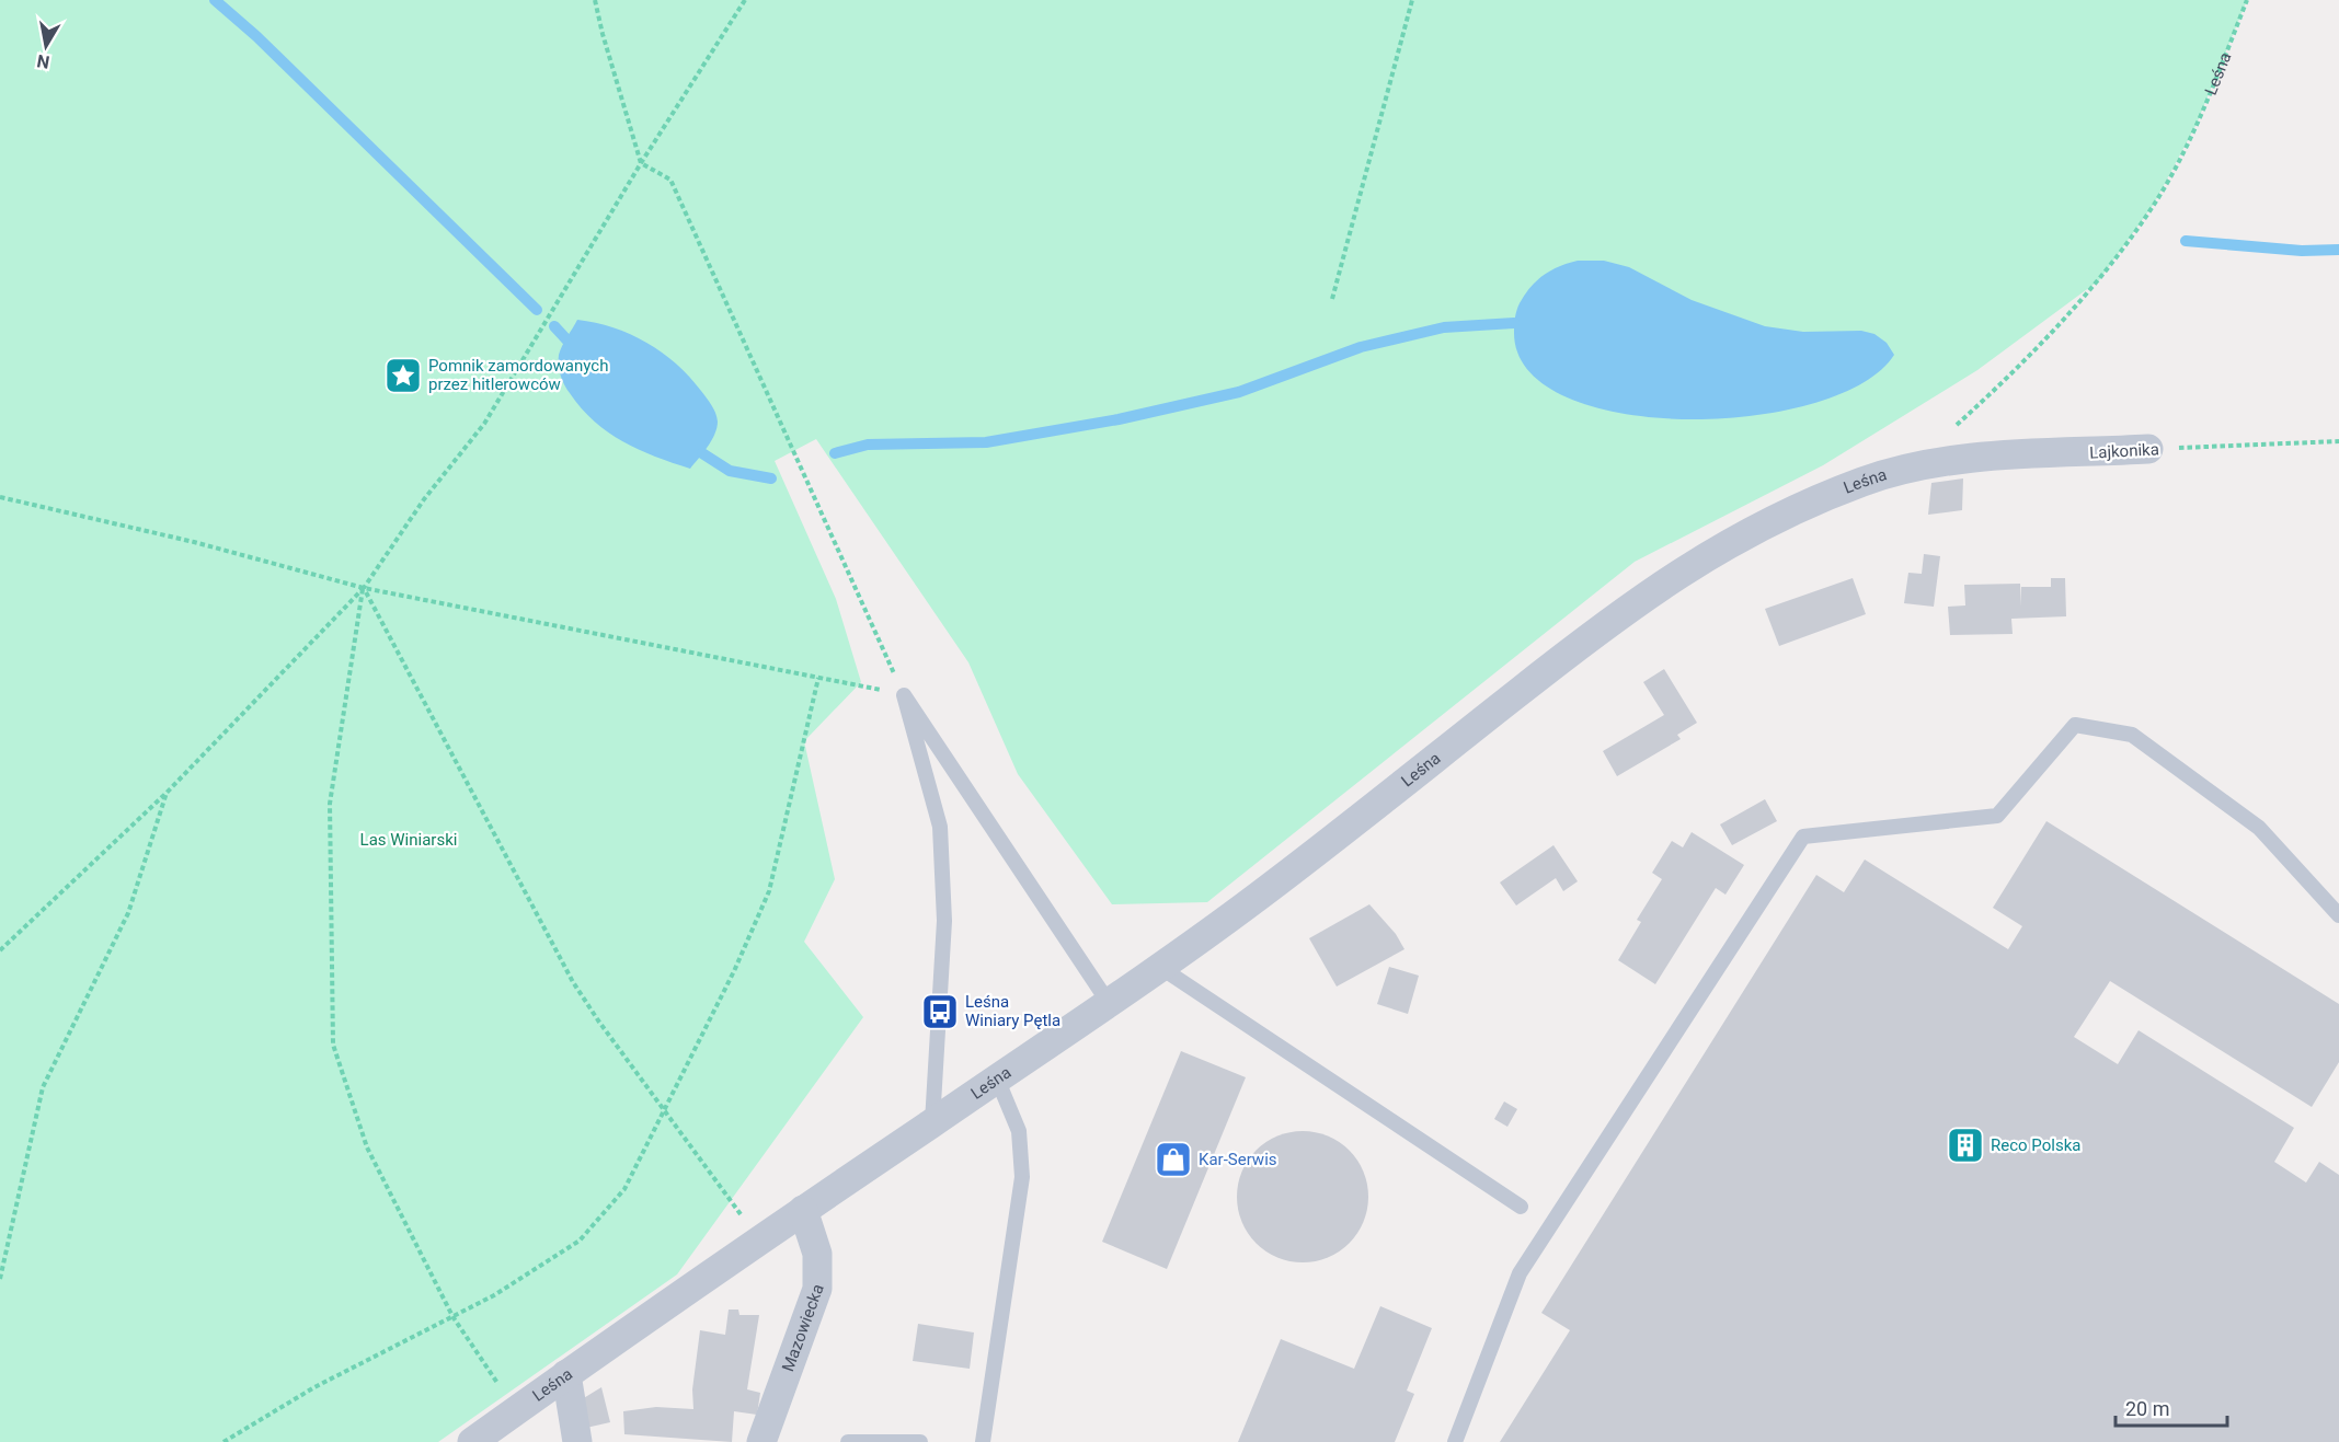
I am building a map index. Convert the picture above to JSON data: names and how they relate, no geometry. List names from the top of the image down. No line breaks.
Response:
{"streets":{"street":["Leśna","Lajkonika","Mazowiecka"]},"crossings":[["Leśna","Lajkonika"],["Leśna","Mazowiecka"]],"parks":["Las Winiarski"],"places":{"place":["Pomnik zamordowanych przez hitlerowców"],"bus stop":["Leśna Winiary Pętla"],"building":["Reco Polska"],"shop":["Kar-Serwis"]},"scale_bar":"20 m","north":"bottom"}
